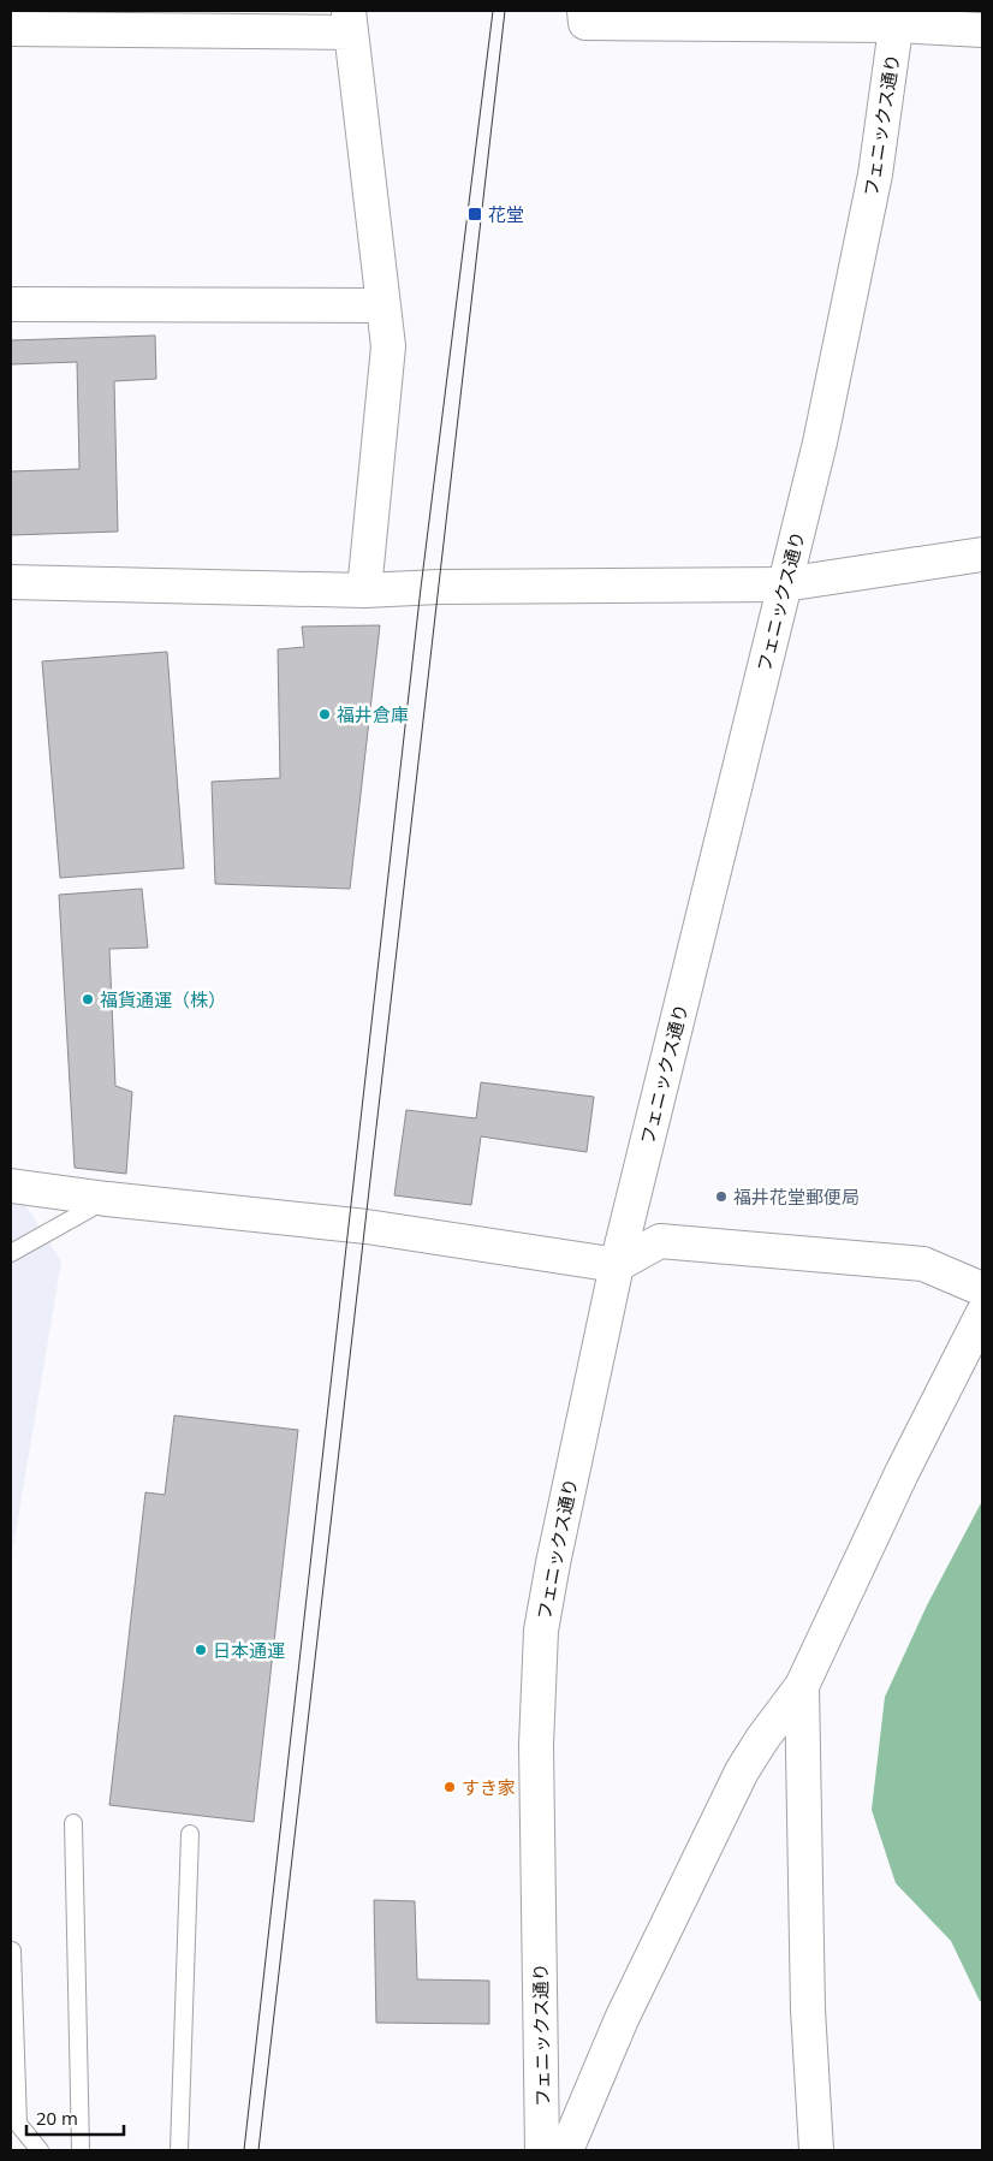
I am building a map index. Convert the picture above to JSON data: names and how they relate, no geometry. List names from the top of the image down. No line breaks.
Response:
{"streets":{"street":["フェニックス通り"]},"places":{"transit":["花堂"],"other":["福井倉庫","福貨通運（株）","福井花堂郵便局","日本通運","すき家"]},"scale_bar":"20 m"}
